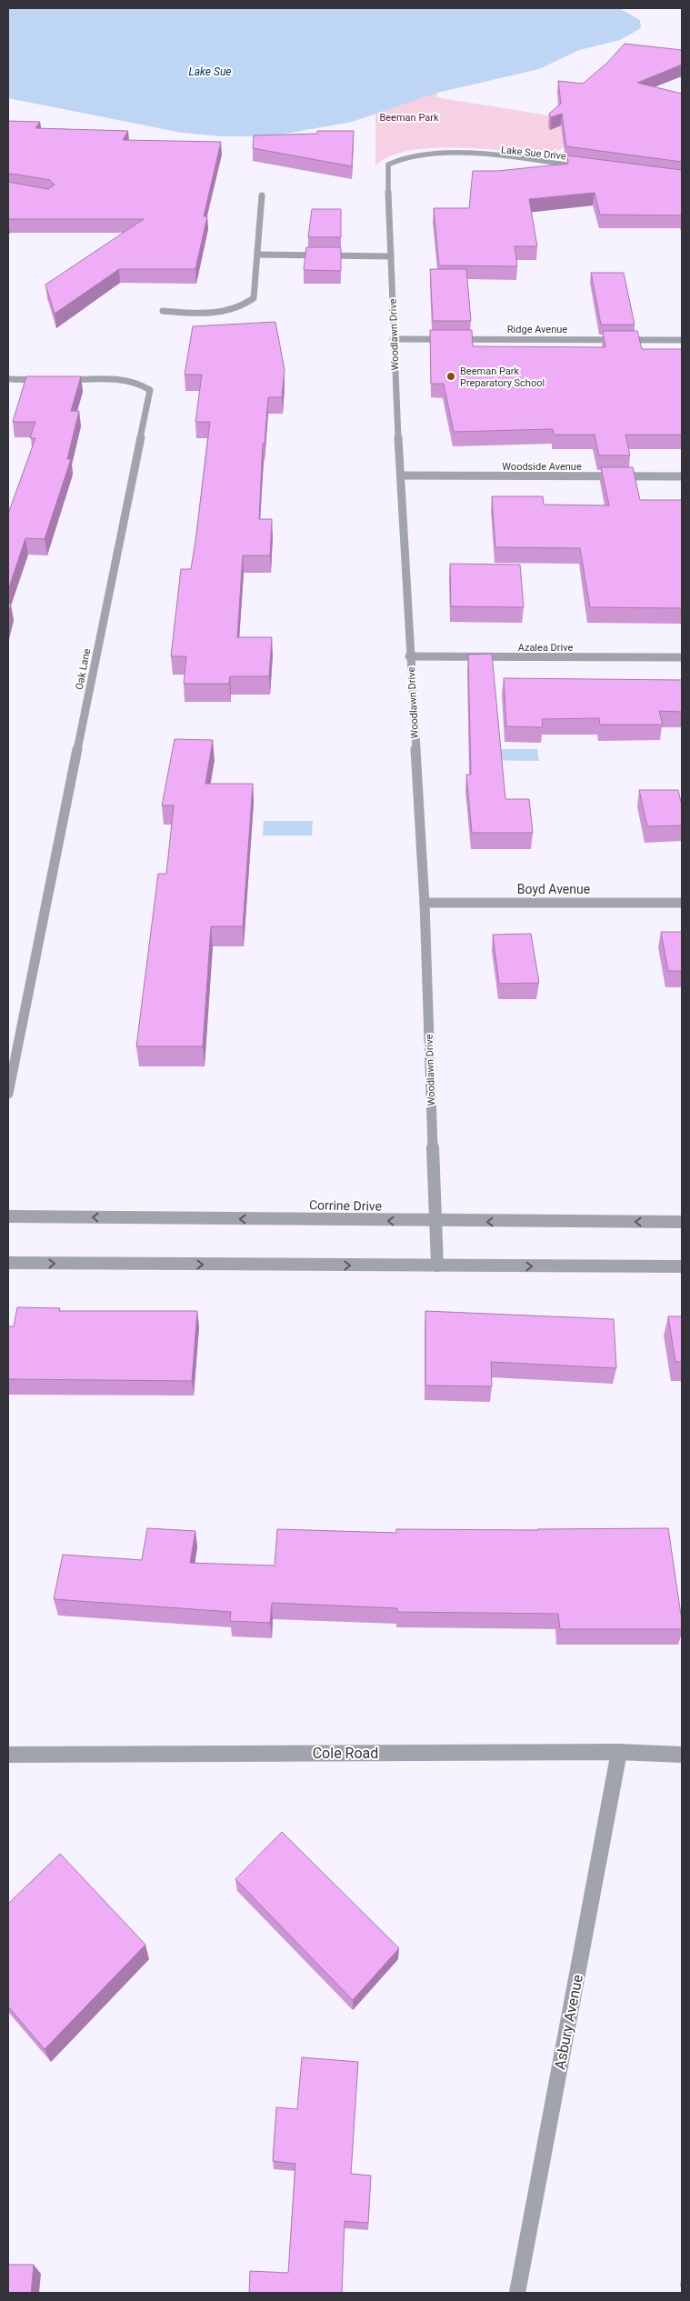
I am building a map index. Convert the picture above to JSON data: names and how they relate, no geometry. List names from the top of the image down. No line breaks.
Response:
{"streets":{"street":["Lake Sue Drive","Ridge Avenue","Woodlawn Drive","Woodside Avenue","Azalea Drive","Oak Lane","Boyd Avenue","Corrine Drive","Cole Road","Asbury Avenue"]},"crossings":[["Lake Sue Drive","Woodlawn Drive"],["Ridge Avenue","Woodlawn Drive"],["Woodlawn Drive","Woodside Avenue"],["Woodlawn Drive","Azalea Drive"],["Woodlawn Drive","Boyd Avenue"],["Woodlawn Drive","Corrine Drive"],["Cole Road","Asbury Avenue"]],"water":["Lake Sue"],"parks":["Beeman Park"],"places":["Beeman Park Preparatory School"]}
